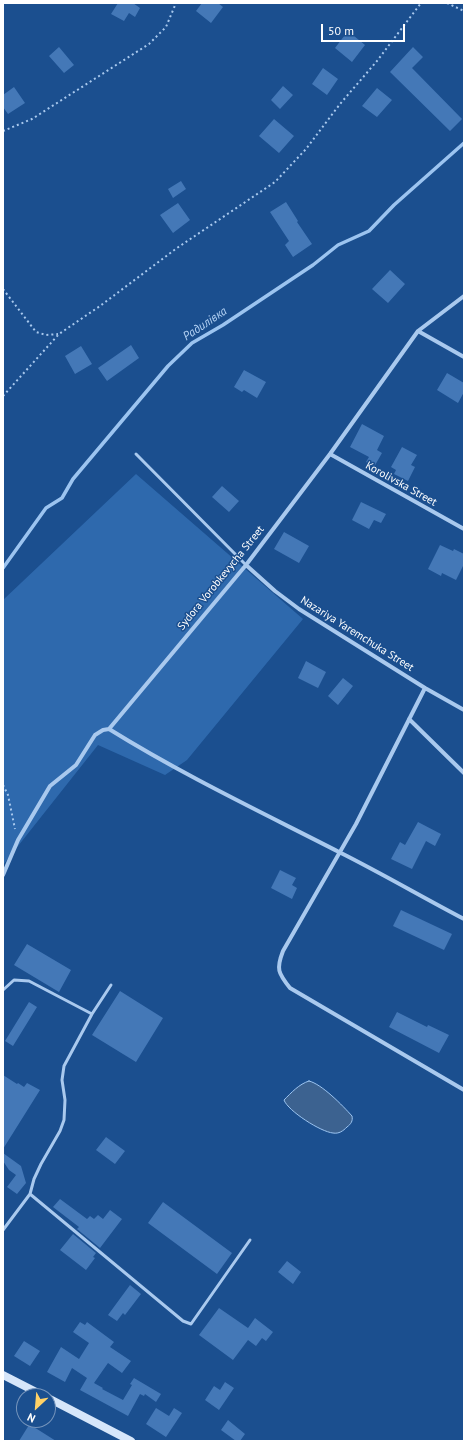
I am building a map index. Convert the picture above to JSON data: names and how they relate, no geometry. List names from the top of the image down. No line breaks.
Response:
{"streets":{"street":["Korolivska Street","Sydora Vorobkevycha Street","Nazariya Yaremchuka Street"]},"crossings":[["Korolivska Street","Sydora Vorobkevycha Street"],["Sydora Vorobkevycha Street","Nazariya Yaremchuka Street"]],"water":["Радилівка"],"scale_bar":"50 m","north":"bottom left"}
